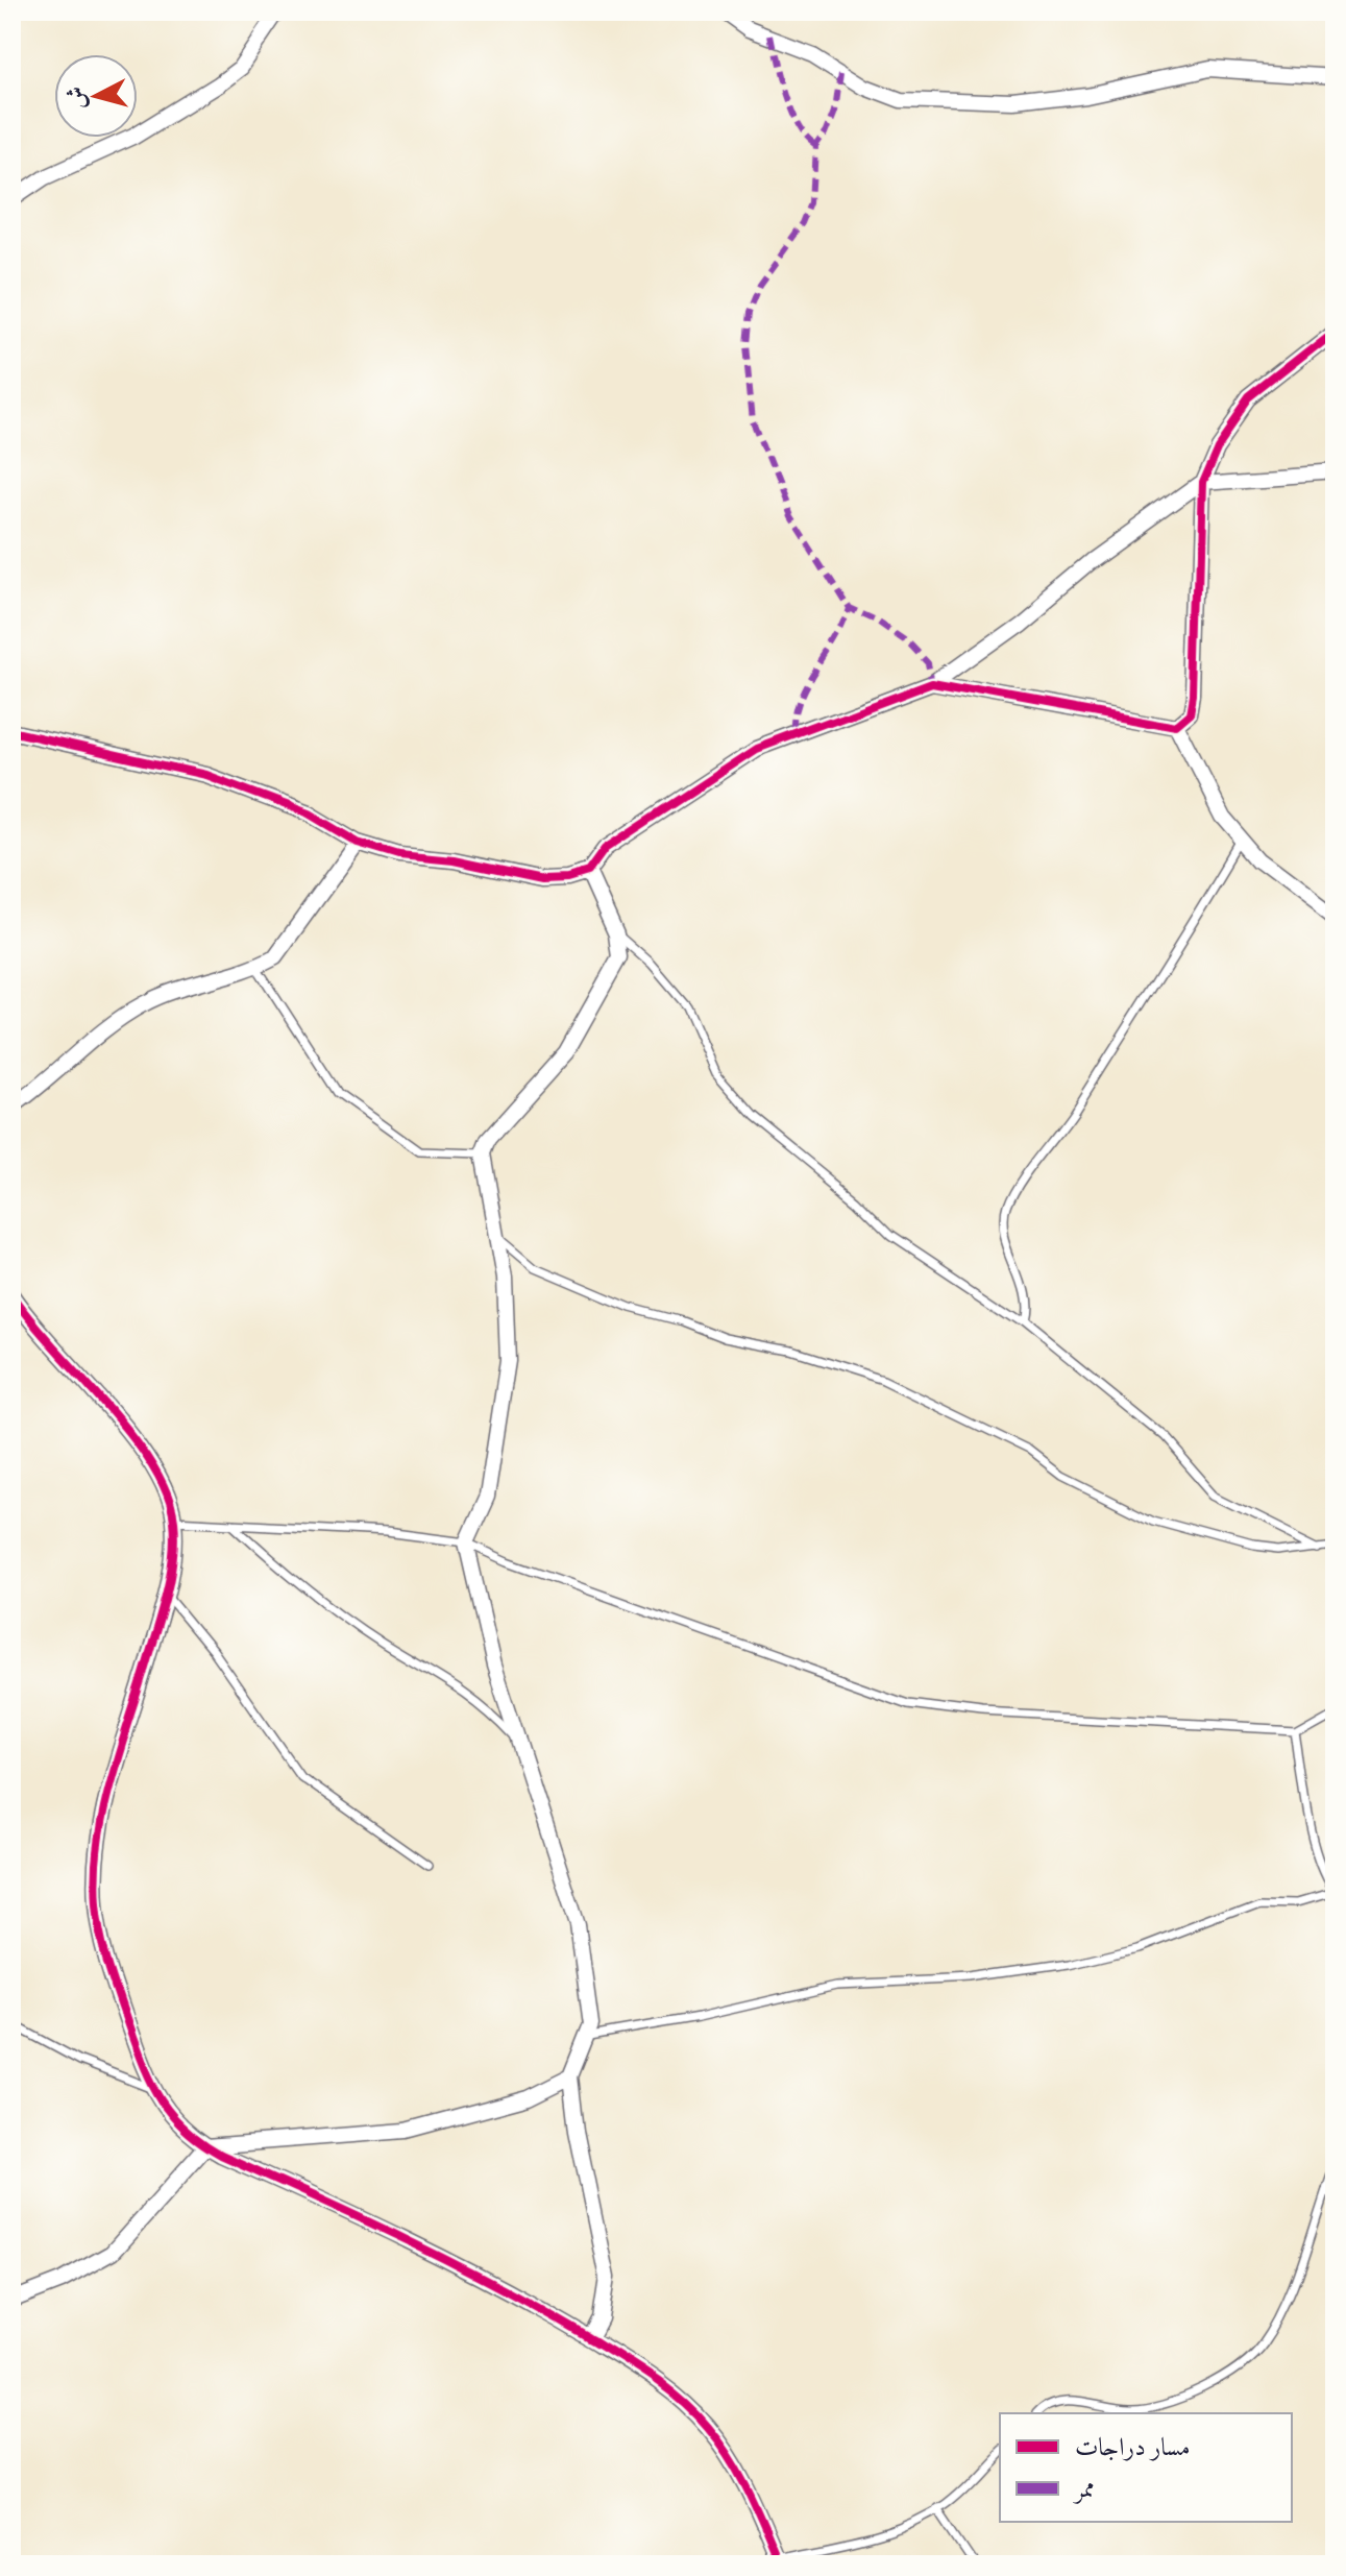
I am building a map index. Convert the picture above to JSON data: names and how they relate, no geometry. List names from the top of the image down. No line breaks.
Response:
{"legend":["مسار دراجات","ممر"],"north":"left"}
